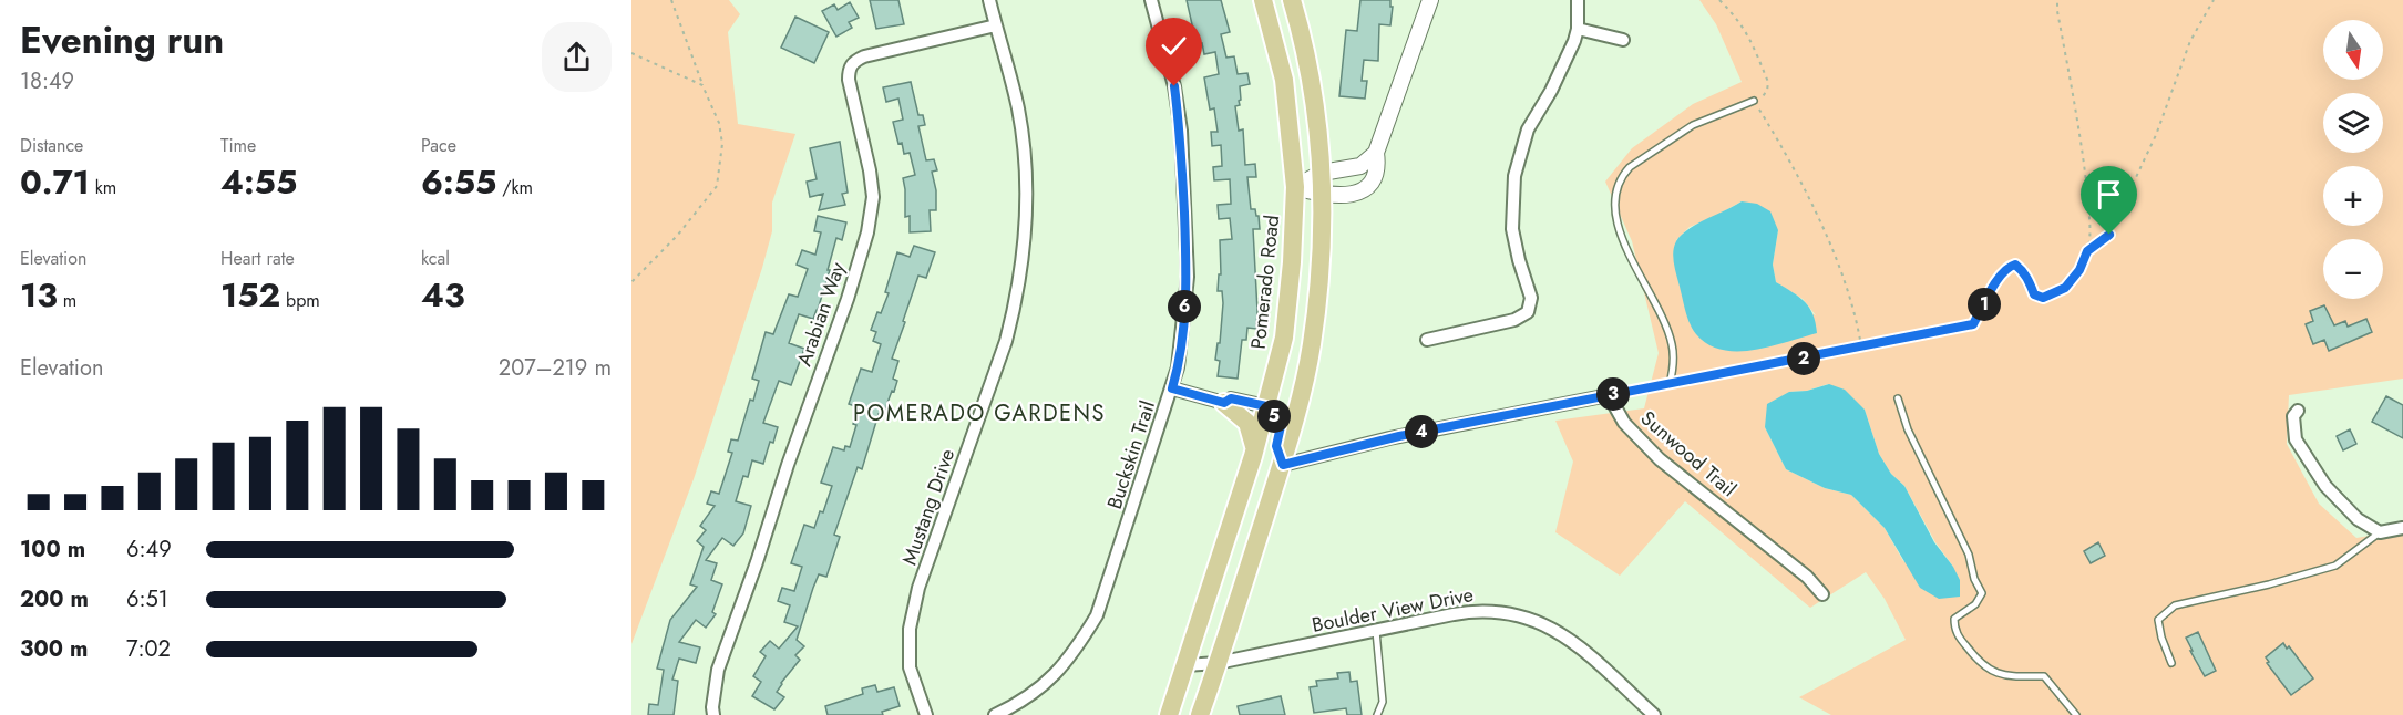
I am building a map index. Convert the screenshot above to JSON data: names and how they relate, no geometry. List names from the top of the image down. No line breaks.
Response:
{"streets":{"main road":["Pomerado Road"],"street":["Arabian Way","Sunwood Trail","Buckskin Trail","Mustang Drive","Boulder View Drive"]},"crossings":[["Pomerado Road","Boulder View Drive"],["Arabian Way","Mustang Drive"]],"districts":["POMERADO GARDENS"],"north":"bottom","page":{"heading":["Evening run","18:49"],"map_buttons":["+","−"],"stats":[["Distance","0.71 km"],["Time","4:55"],["Pace","6:55 /km"],["Elevation","13 m"],["Heart rate","152 bpm"],["kcal","43"]],"pins":["1","6","2","3","5","4"],"chart":["Elevation","207–219 m"],"list":[{"name":"100 m","note":"6:49"},{"name":"200 m","note":"6:51"},{"name":"300 m","note":"7:02"}]}}
